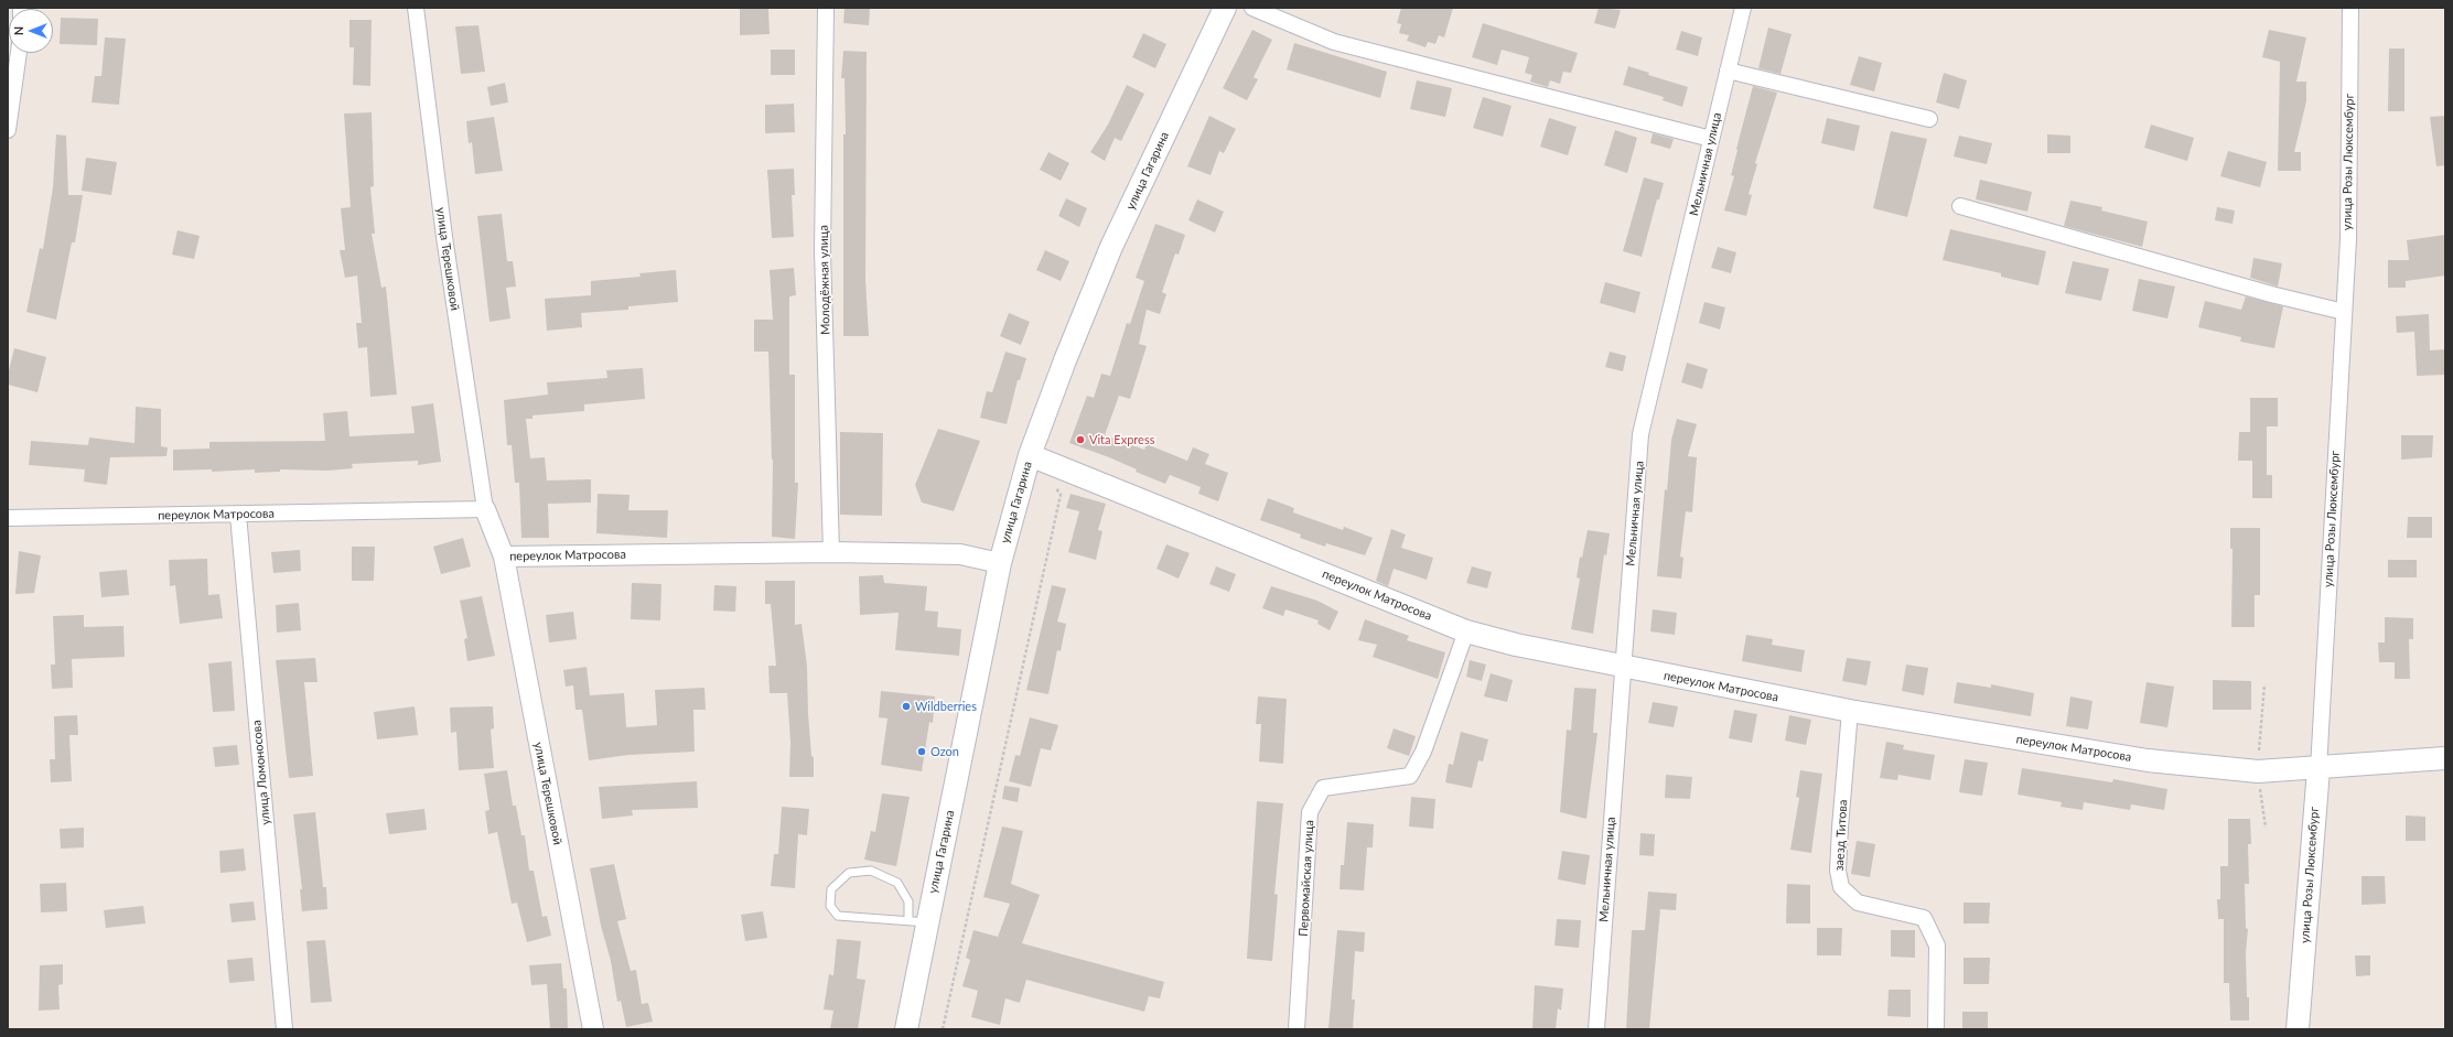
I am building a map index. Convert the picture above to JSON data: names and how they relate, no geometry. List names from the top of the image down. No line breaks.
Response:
{"streets":{"main road":["улица Розы Люксембург","улица Гагарина","переулок Матросова"],"street":["Мельничная улица","улица Терешковой","Молодёжная улица","улица Ломоносова","заезд Титова","Первомайская улица"]},"crossings":[["улица Розы Люксембург","переулок Матросова"],["Мельничная улица","переулок Матросова"],["улица Гагарина","переулок Матросова"],["улица Терешковой","переулок Матросова"],["Молодёжная улица","переулок Матросова"],["переулок Матросова","улица Ломоносова"],["переулок Матросова","заезд Титова"],["переулок Матросова","Первомайская улица"]],"places":["Vita Express","Wildberries","Ozon"],"north":"left"}
